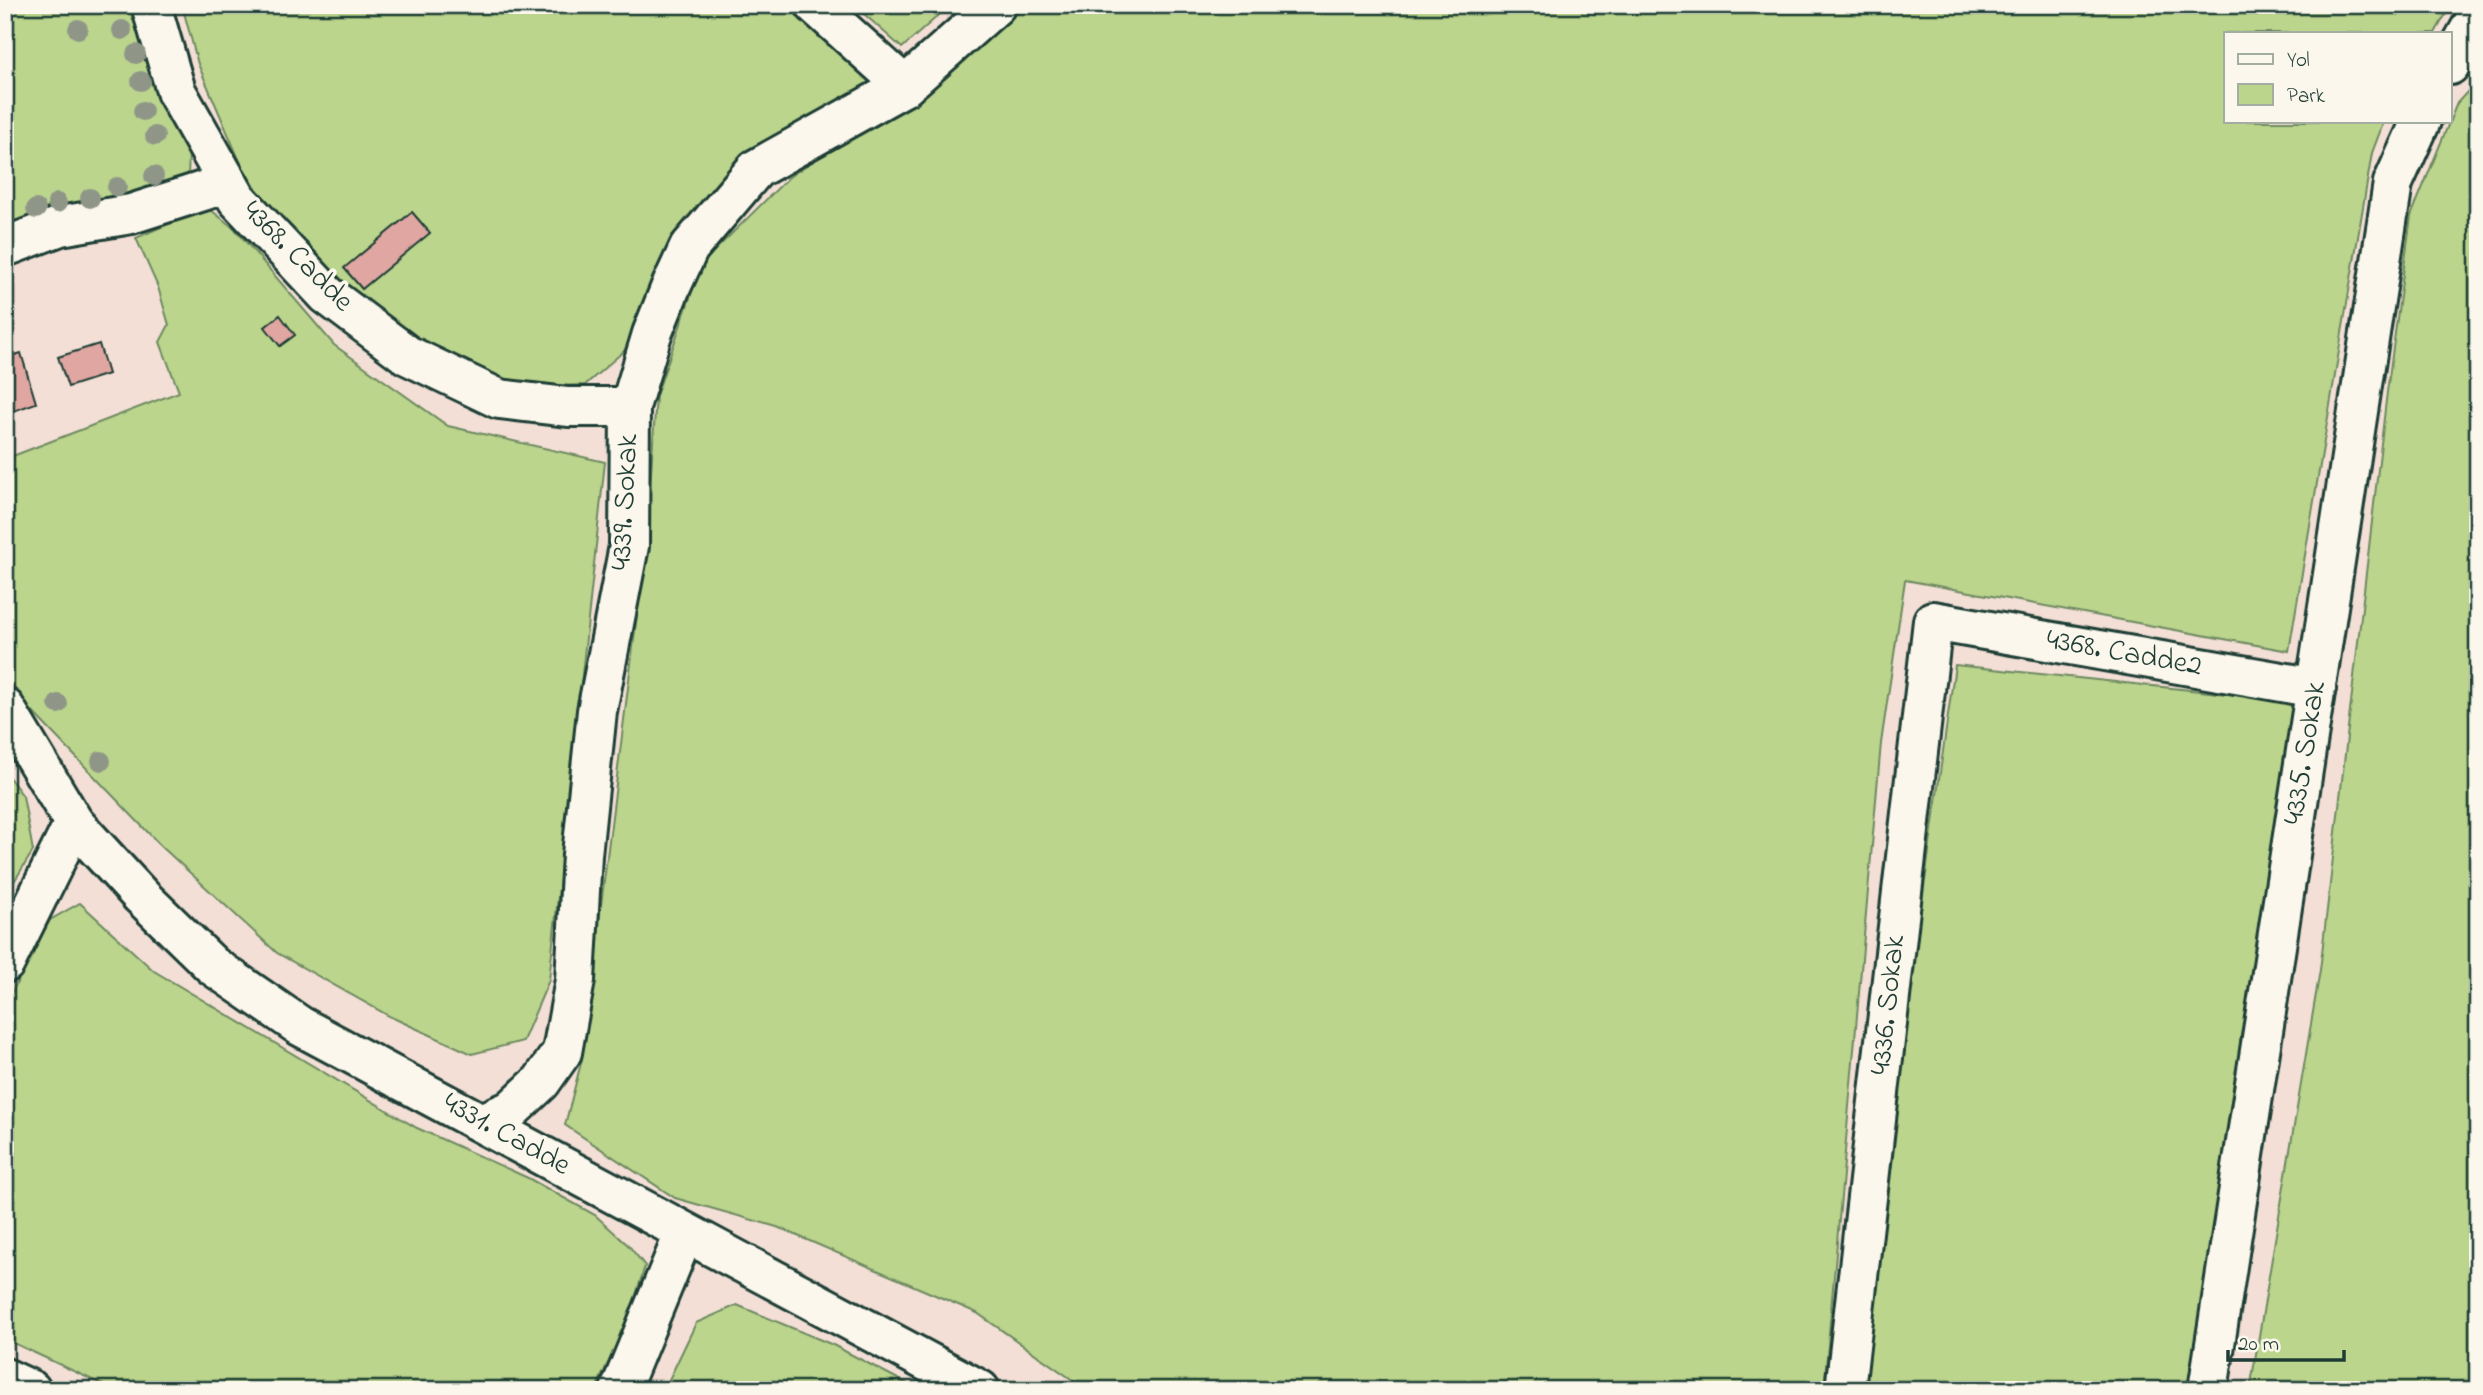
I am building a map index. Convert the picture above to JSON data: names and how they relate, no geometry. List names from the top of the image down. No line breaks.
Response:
{"streets":{"street":["4368. Cadde","4339. Sokak","4368. Cadde2","4335. Sokak","4336. Sokak","4331. Cadde"]},"crossings":[["4368. Cadde","4339. Sokak"],["4339. Sokak","4331. Cadde"],["4368. Cadde2","4335. Sokak"],["4368. Cadde2","4336. Sokak"]],"legend":["Yol","Park"],"scale_bar":"20 m"}
